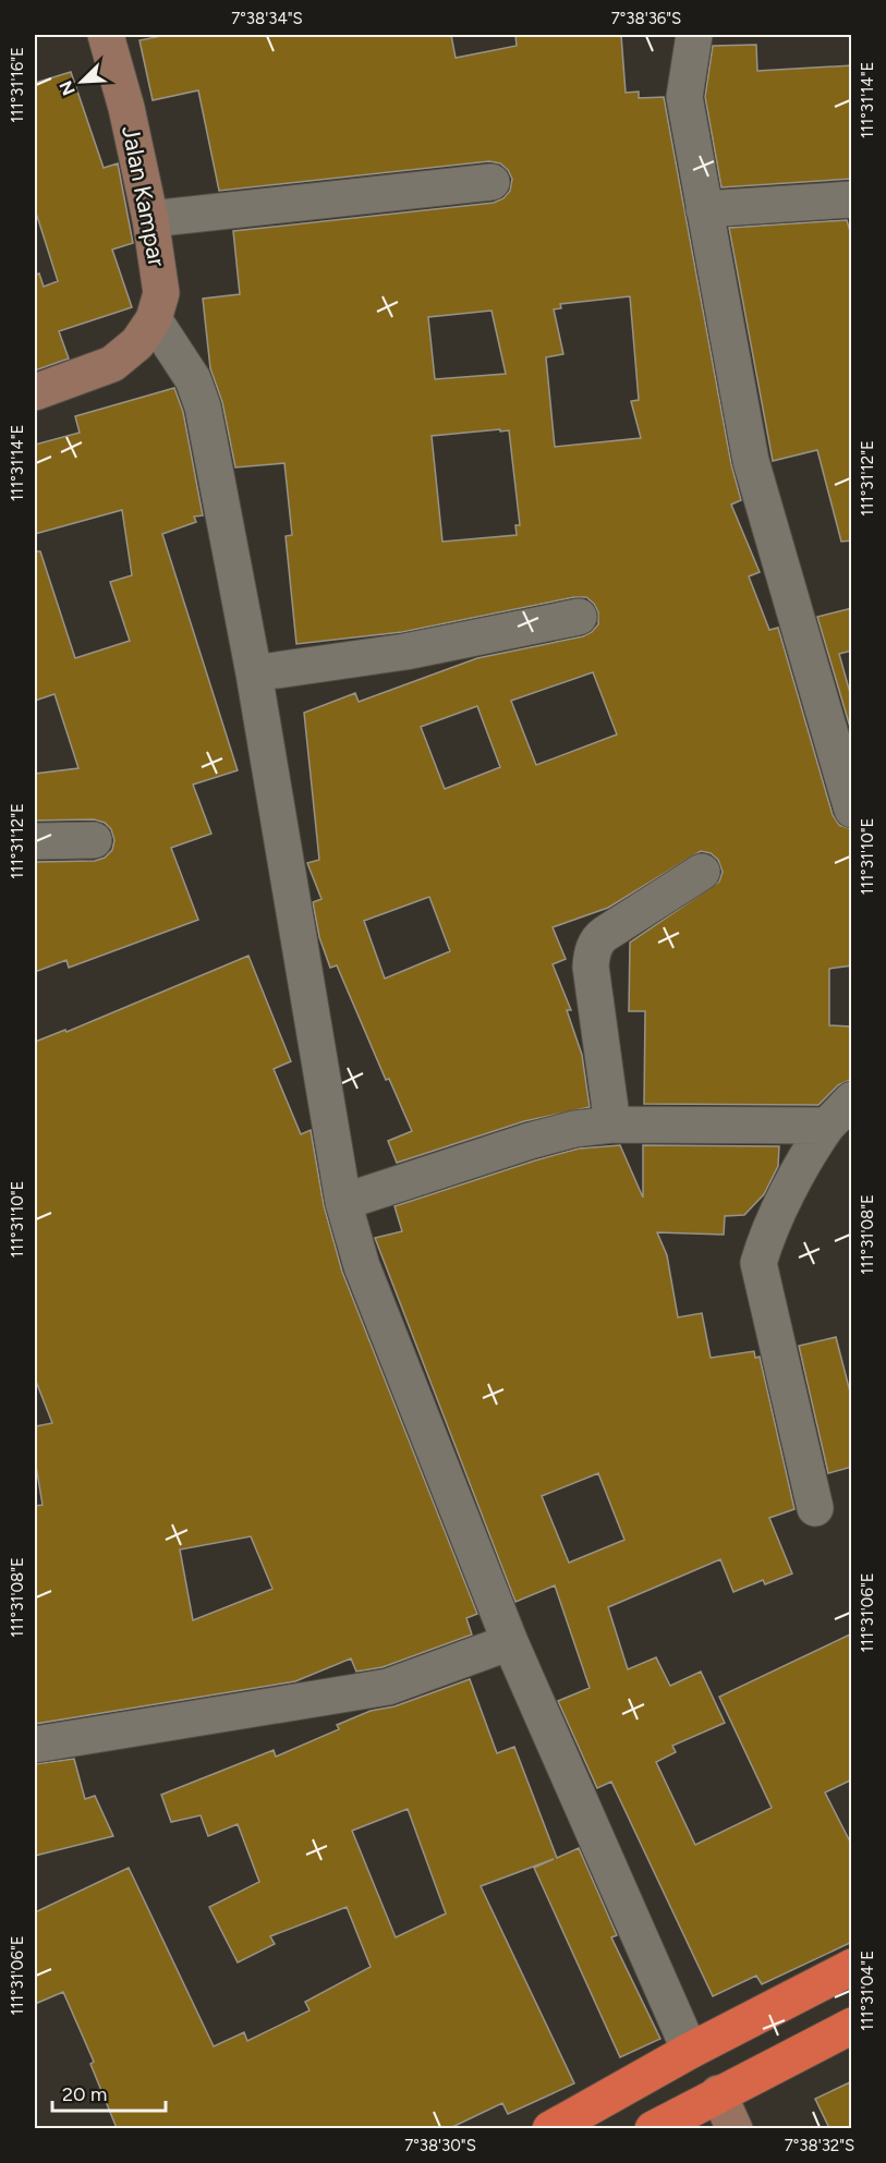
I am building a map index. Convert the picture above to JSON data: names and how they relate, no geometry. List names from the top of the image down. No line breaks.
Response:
{"streets":{"main road":["Jalan Kampar"]},"scale_bar":"20 m","north":"bottom left","coordinates":["7°38'34\"S","7°38'36\"S","111°31'16\"E","111°31'14\"E","111°31'12\"E","111°31'10\"E","111°31'08\"E","111°31'06\"E","111°31'04\"E","7°38'30\"S","7°38'32\"S"]}
